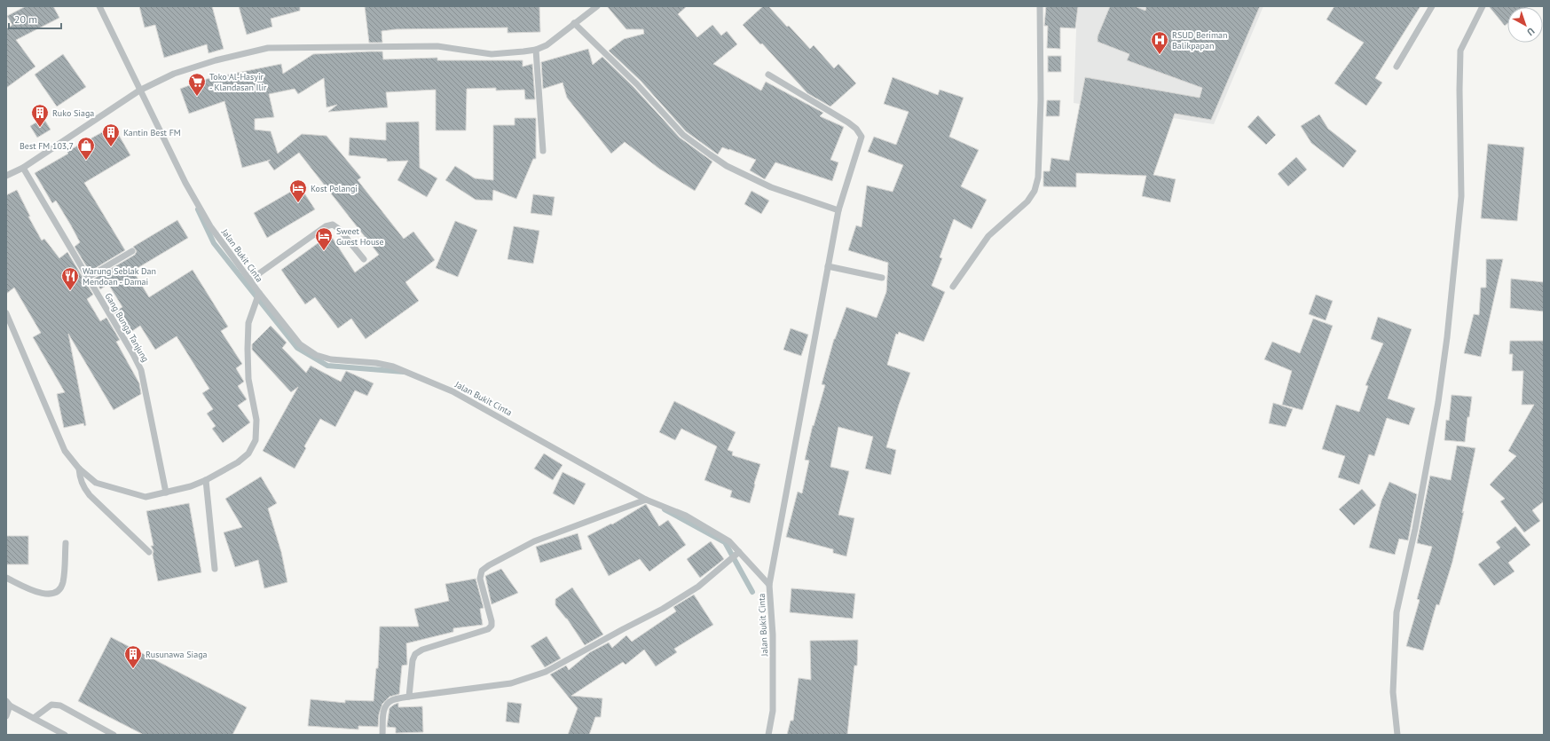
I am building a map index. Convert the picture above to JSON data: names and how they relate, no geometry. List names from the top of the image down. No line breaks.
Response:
{"streets":{"street":["Jalan Bukit Cinta","Gang Bunga Tanjung"]},"places":{"hospital":["RSUD Beriman Balikpapan"],"supermarket":["Toko Al-Hasyir - Klandasan Ilir"],"building":["Ruko Siaga","Kantin Best FM","Rusunawa Siaga"],"shop":["Best FM 103,7"],"hotel":["Kost Pelangi","Sweet Guest House"],"restaurant":["Warung Seblak Dan Mendoan - Damai"]},"scale_bar":"20 m","north":"bottom right"}
